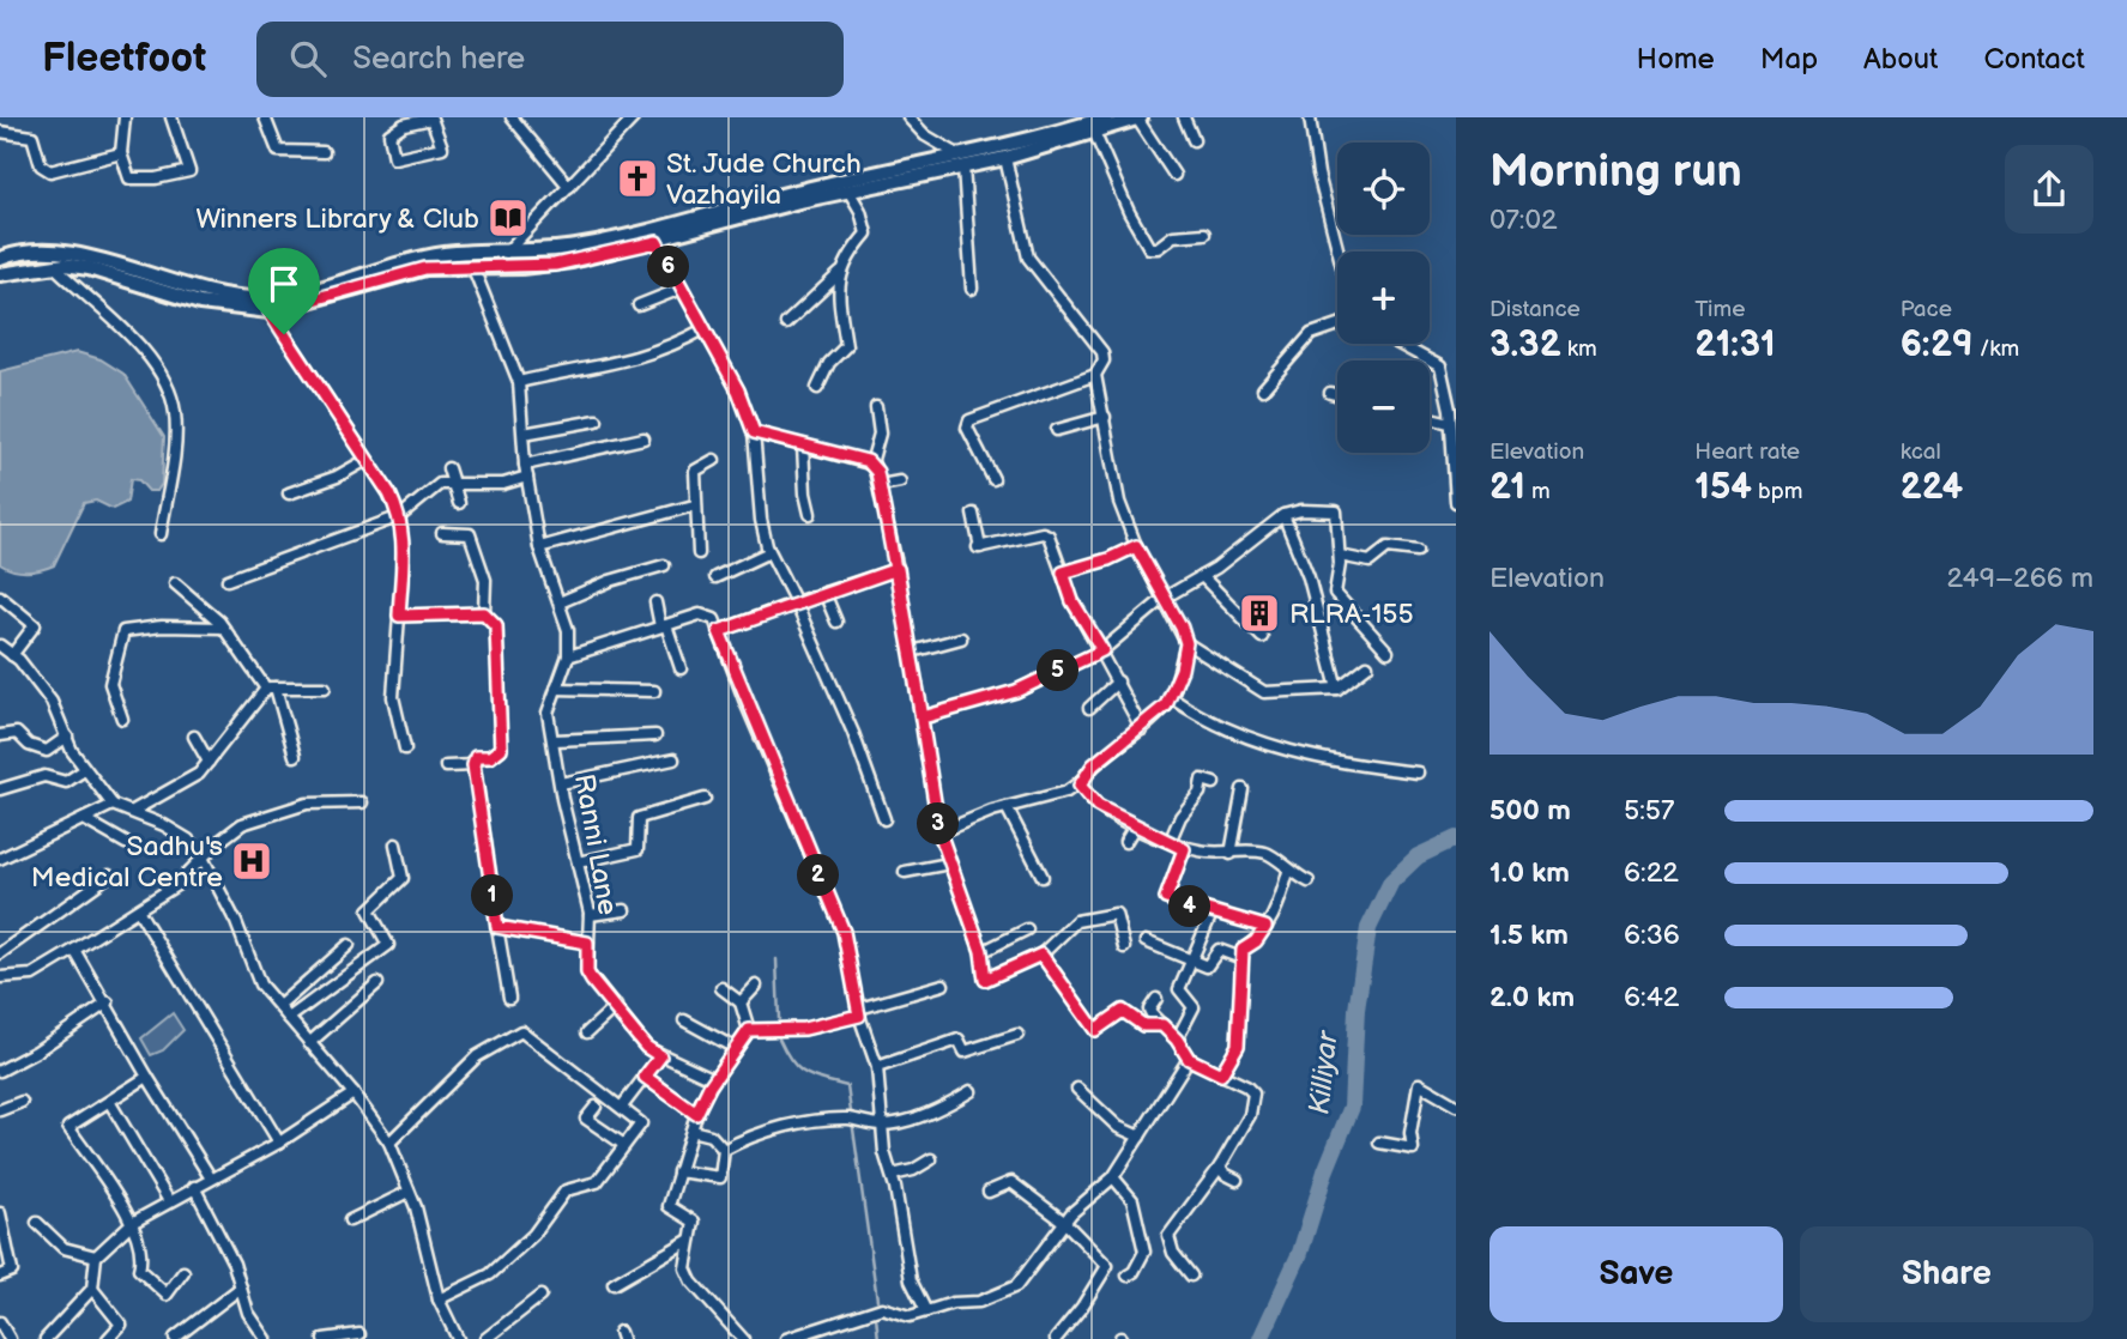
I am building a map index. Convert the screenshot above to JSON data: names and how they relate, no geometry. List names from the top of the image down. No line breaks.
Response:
{"streets":{"street":["Ranni Lane"]},"water":["Killiyar"],"places":{"church":["St. Jude Church Vazhayila"],"library":["Winners Library & Club"],"building":["RLRA-155"],"hospital":["Sadhu's Medical Centre"]},"page":{"header":"Fleetfoot","search":"Search here","nav":["Home","Map","About","Contact"],"heading":["Morning run","07:02"],"map_buttons":["+","−"],"pins":["6","5","3","2","1","4"],"stats":[["Distance","3.32 km"],["Time","21:31"],["Pace","6:29 /km"],["Elevation","21 m"],["Heart rate","154 bpm"],["kcal","224"]],"chart":["Elevation","249–266 m"],"list":[{"name":"500 m","note":"5:57"},{"name":"1.0 km","note":"6:22"},{"name":"1.5 km","note":"6:36"},{"name":"2.0 km","note":"6:42"}],"buttons":["Save","Share"]}}
